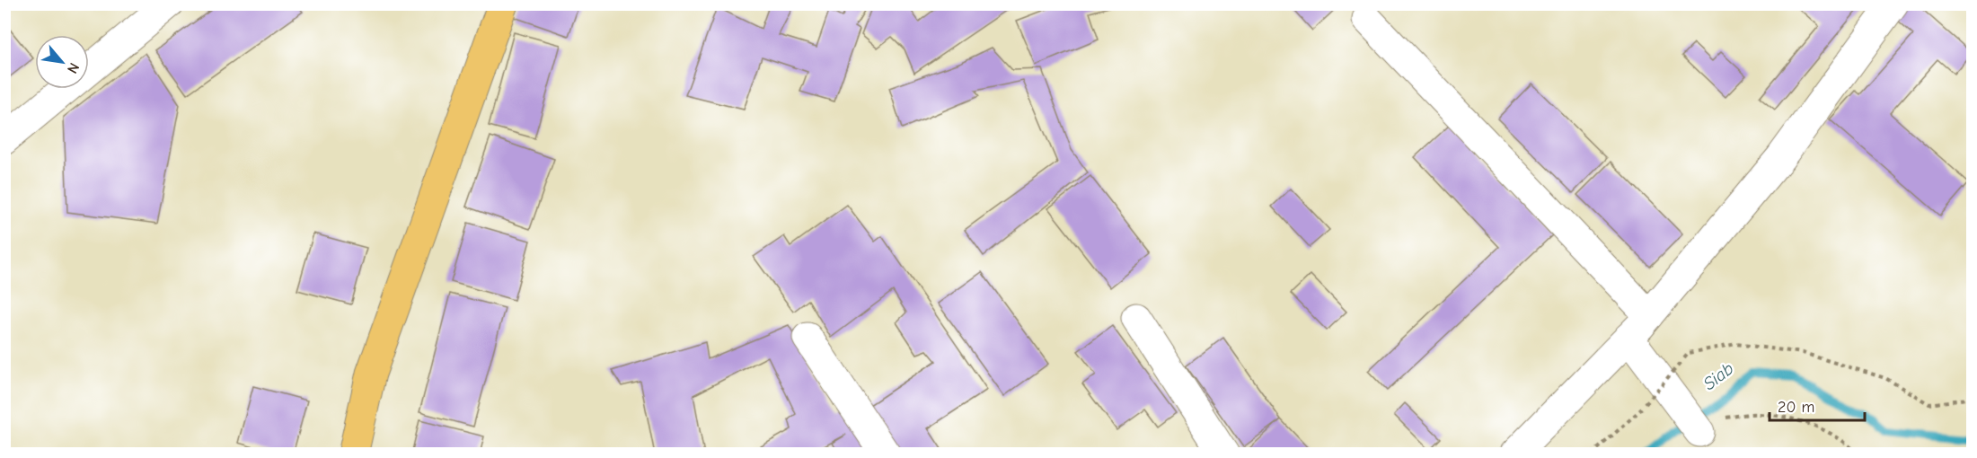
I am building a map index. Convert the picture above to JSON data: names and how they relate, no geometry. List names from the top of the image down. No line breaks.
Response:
{"water":["Siab"],"scale_bar":"20 m","north":"bottom right"}
